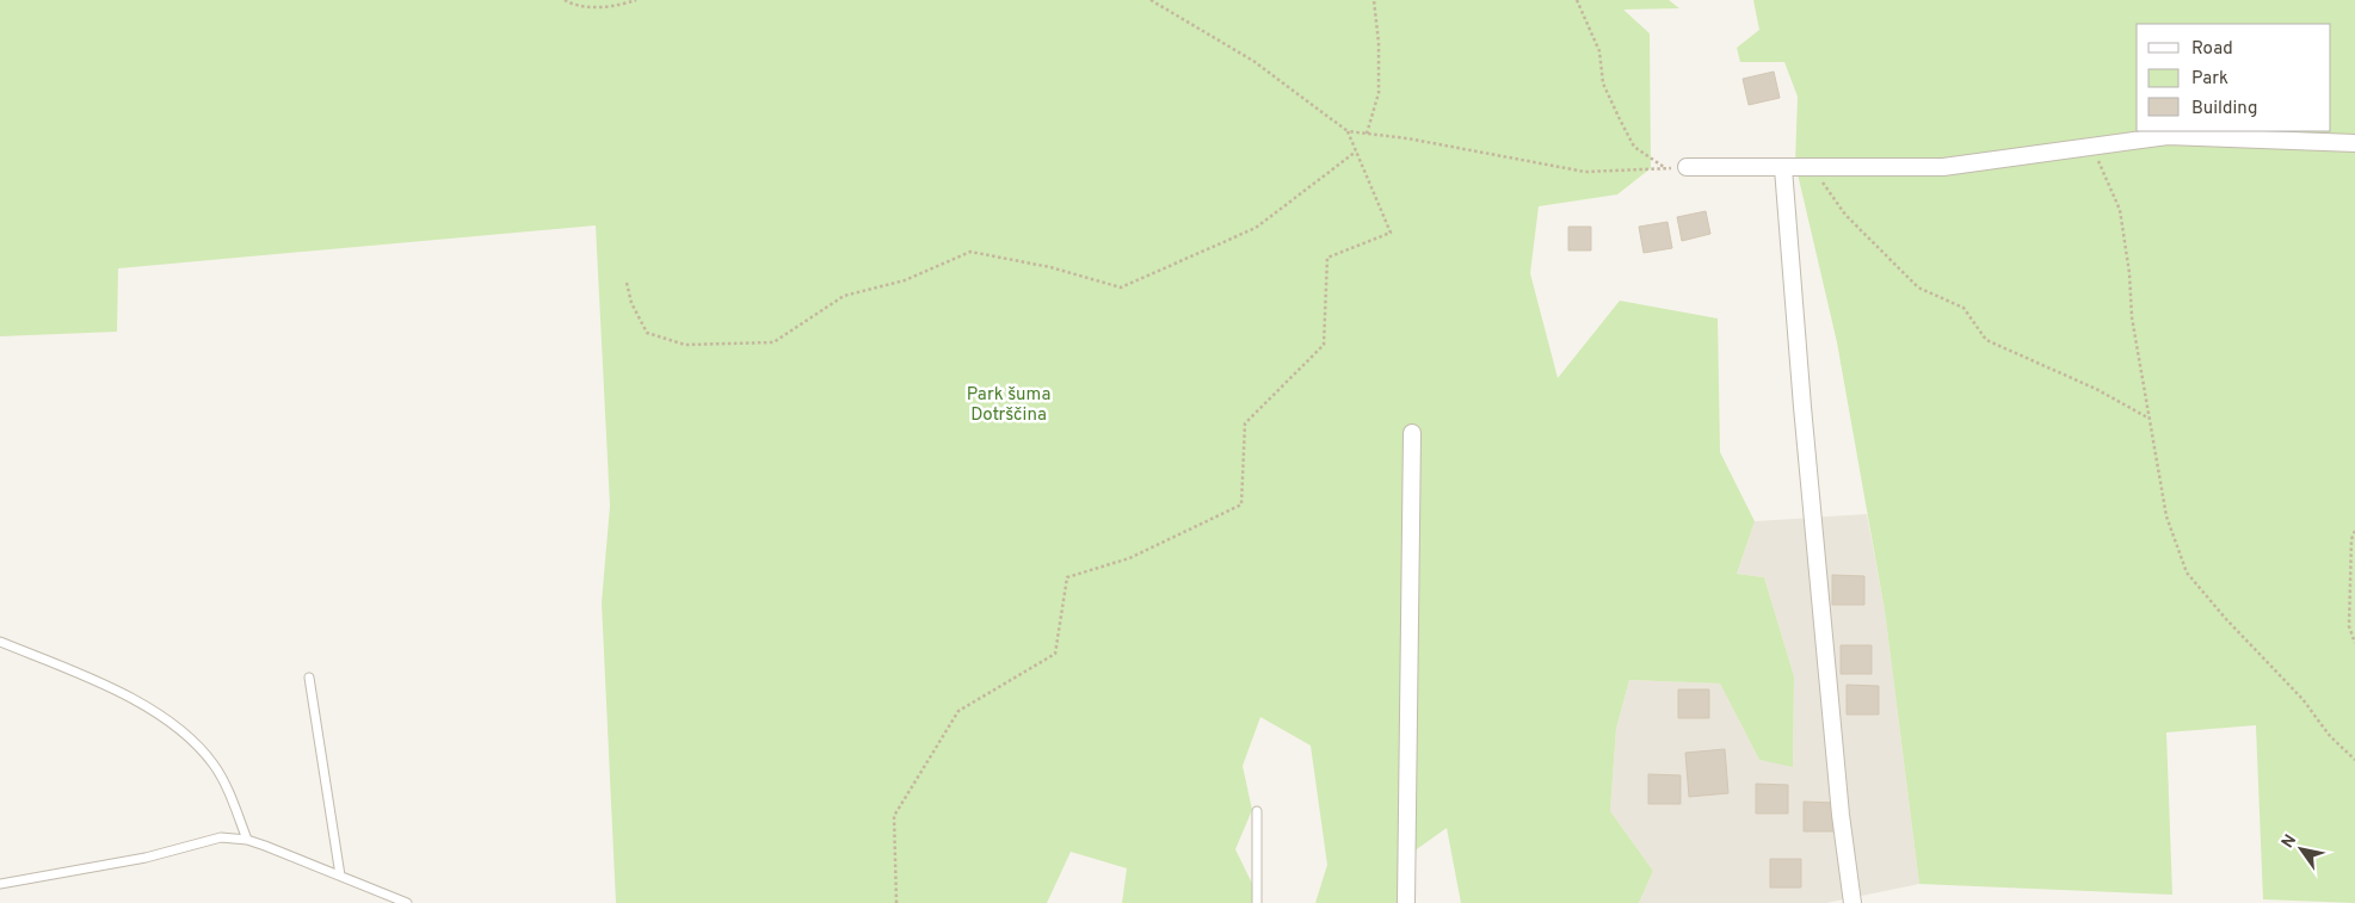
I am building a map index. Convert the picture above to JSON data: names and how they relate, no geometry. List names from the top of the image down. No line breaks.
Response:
{"parks":["Park šuma Dotrščina"],"legend":["Road","Park","Building"],"north":"top left"}
